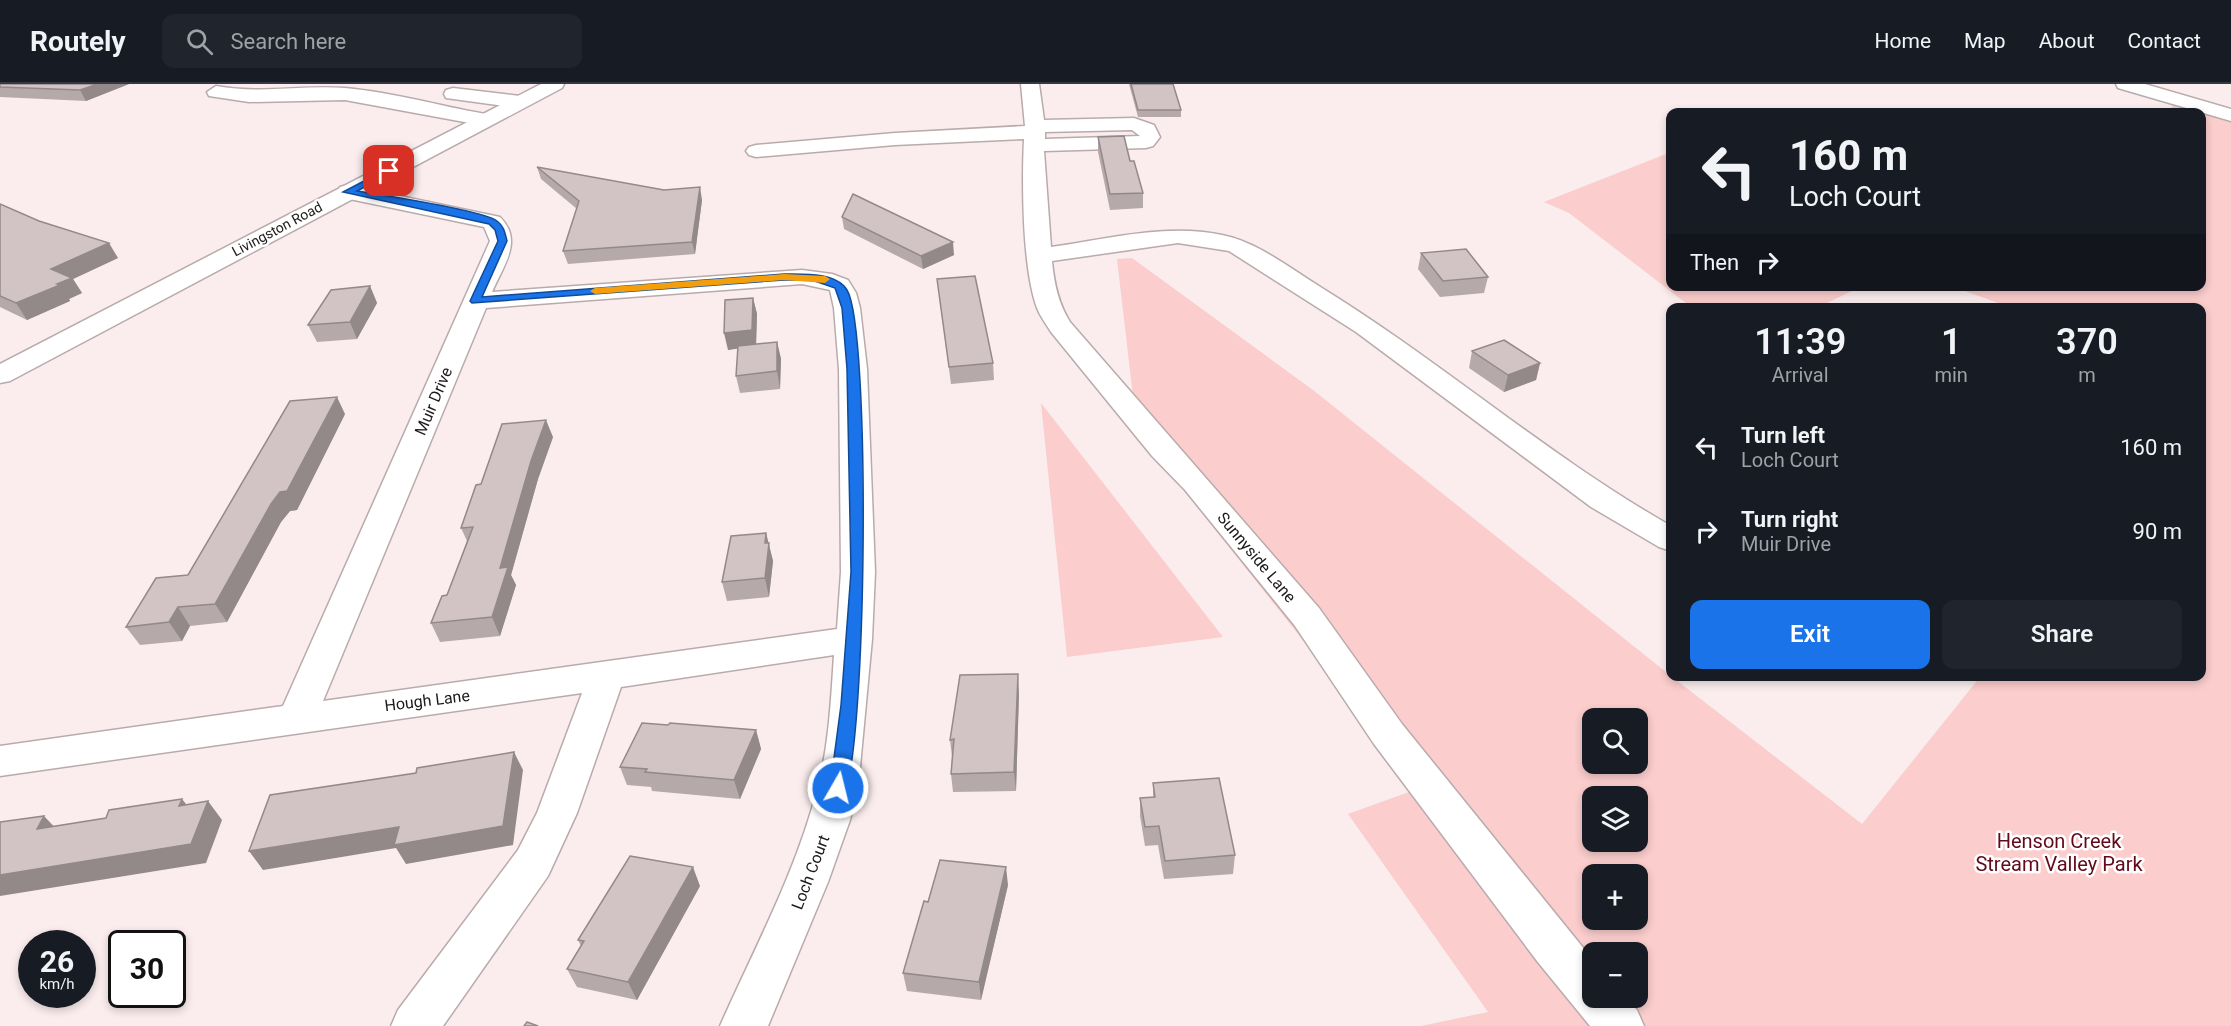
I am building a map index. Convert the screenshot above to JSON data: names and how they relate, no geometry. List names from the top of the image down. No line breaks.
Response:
{"streets":{"street":["Livingston Road","Muir Drive","Sunnyside Lane","Hough Lane","Loch Court"]},"crossings":[["Livingston Road","Muir Drive"],["Muir Drive","Hough Lane"],["Muir Drive","Loch Court"],["Hough Lane","Loch Court"]],"parks":["Henson Creek Stream Valley Park"],"page":{"header":"Routely","search":"Search here","nav":["Home","Map","About","Contact"],"turn":["160 m","Loch Court"],"then":"Then","eta":["11:39","Arrival","1","min","370","m"],"list":[{"name":"Turn left","note":"Loch Court","value":"160 m"},{"name":"Turn right","note":"Muir Drive","value":"90 m"}],"buttons":["Exit","Share"],"map_buttons":["+","−"],"speed":"26 km/h","limit":"30"}}
